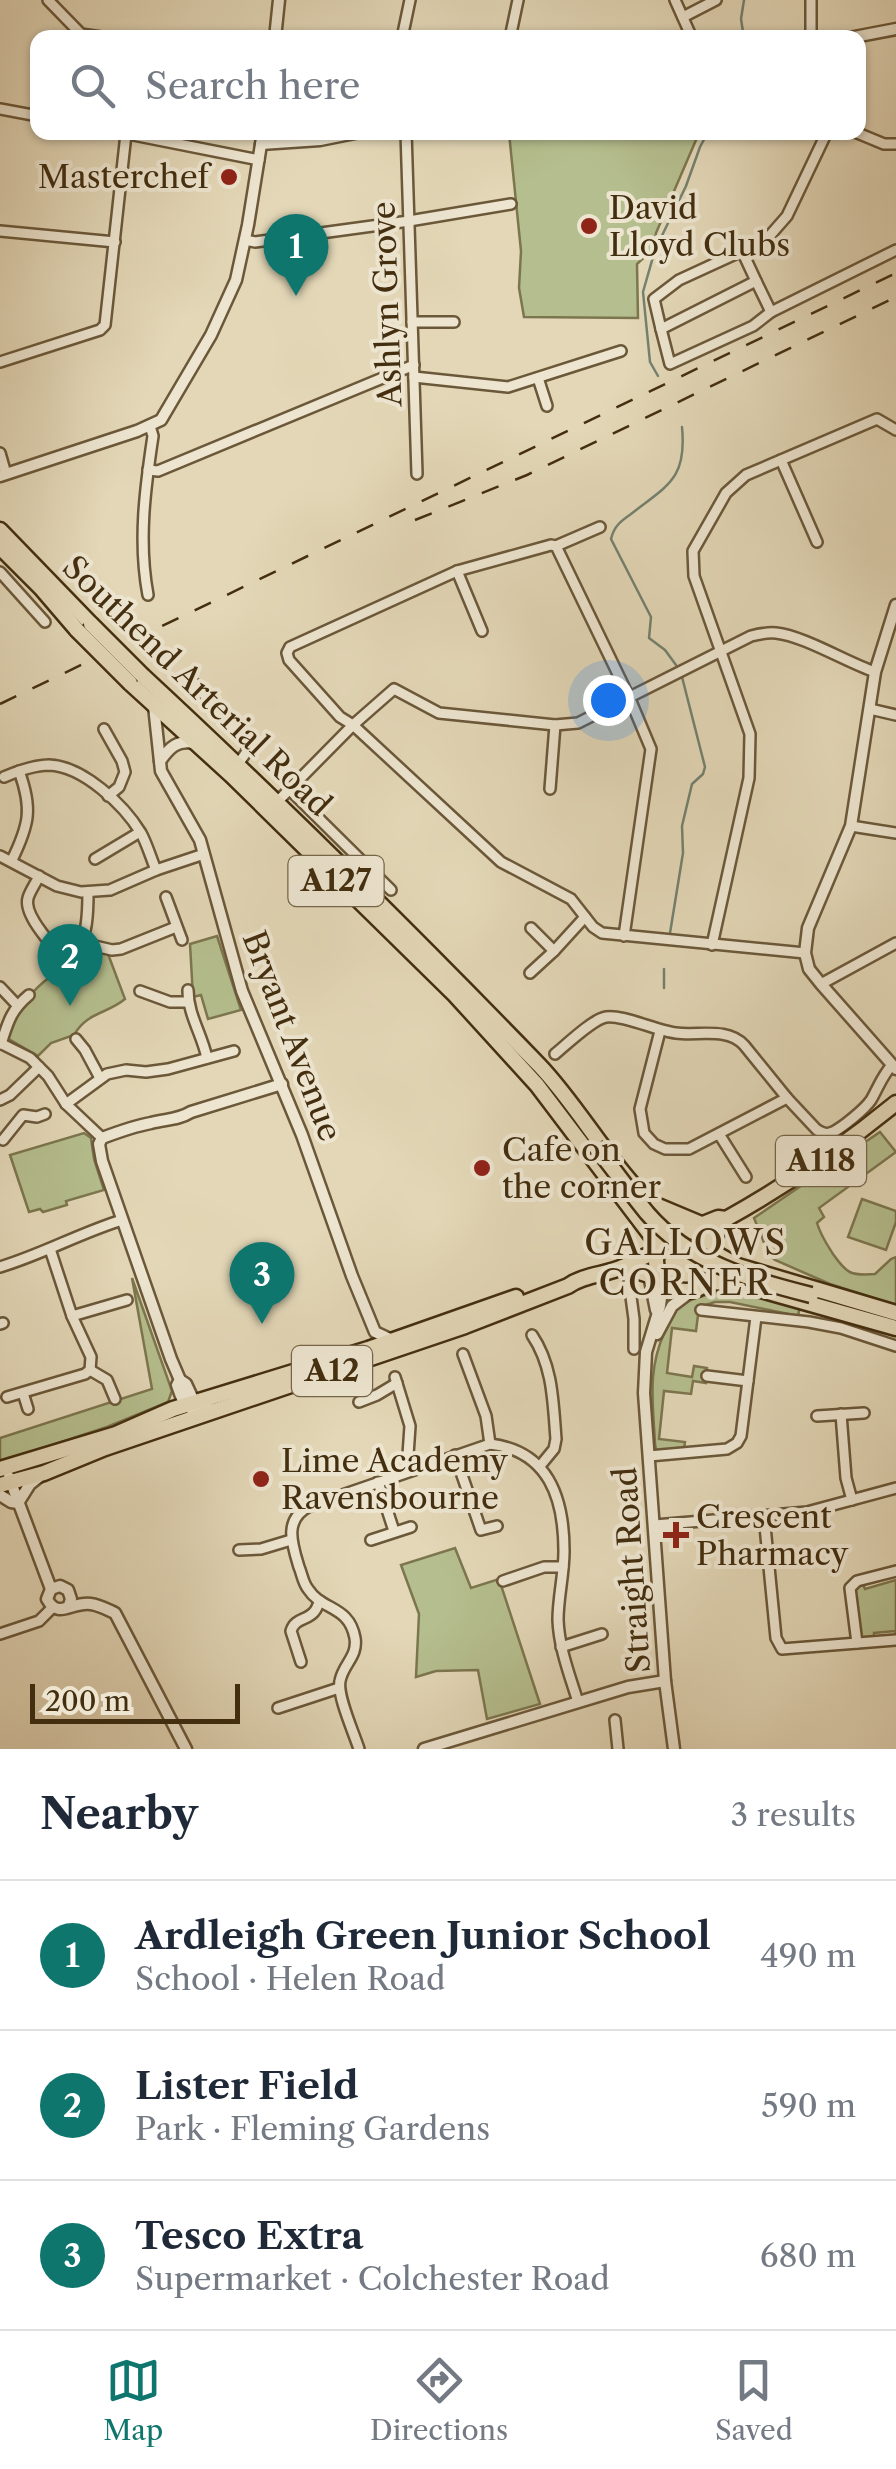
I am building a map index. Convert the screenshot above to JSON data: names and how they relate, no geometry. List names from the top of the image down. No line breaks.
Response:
{"streets":{"main road":["Southend Arterial Road","A127","A118","A12"],"street":["Ashlyn Grove","Bryant Avenue","Straight Road"]},"crossings":[["Southend Arterial Road","A127"],["Southend Arterial Road","Bryant Avenue"],["Southend Arterial Road","A118"],["Southend Arterial Road","A12"],["Southend Arterial Road","Straight Road"],["A118","A12"],["A118","Straight Road"],["A12","Straight Road"]],"districts":["GALLOWS CORNER"],"places":{"other":["Masterchef","David Lloyd Clubs","Cafe on the corner","Lime Academy Ravensbourne"],"health":["Crescent Pharmacy"]},"scale_bar":"200 m","page":{"search":"Search here","pins":["1","2","3"],"scale":"200 m","heading":["Nearby","3 results"],"list":[{"mark":"1","name":"Ardleigh Green Junior School","note":"School · Helen Road","value":"490 m"},{"mark":"2","name":"Lister Field","note":"Park · Fleming Gardens","value":"590 m"},{"mark":"3","name":"Tesco Extra","note":"Supermarket · Colchester Road","value":"680 m"}],"nav":["Map","Directions","Saved"]}}
